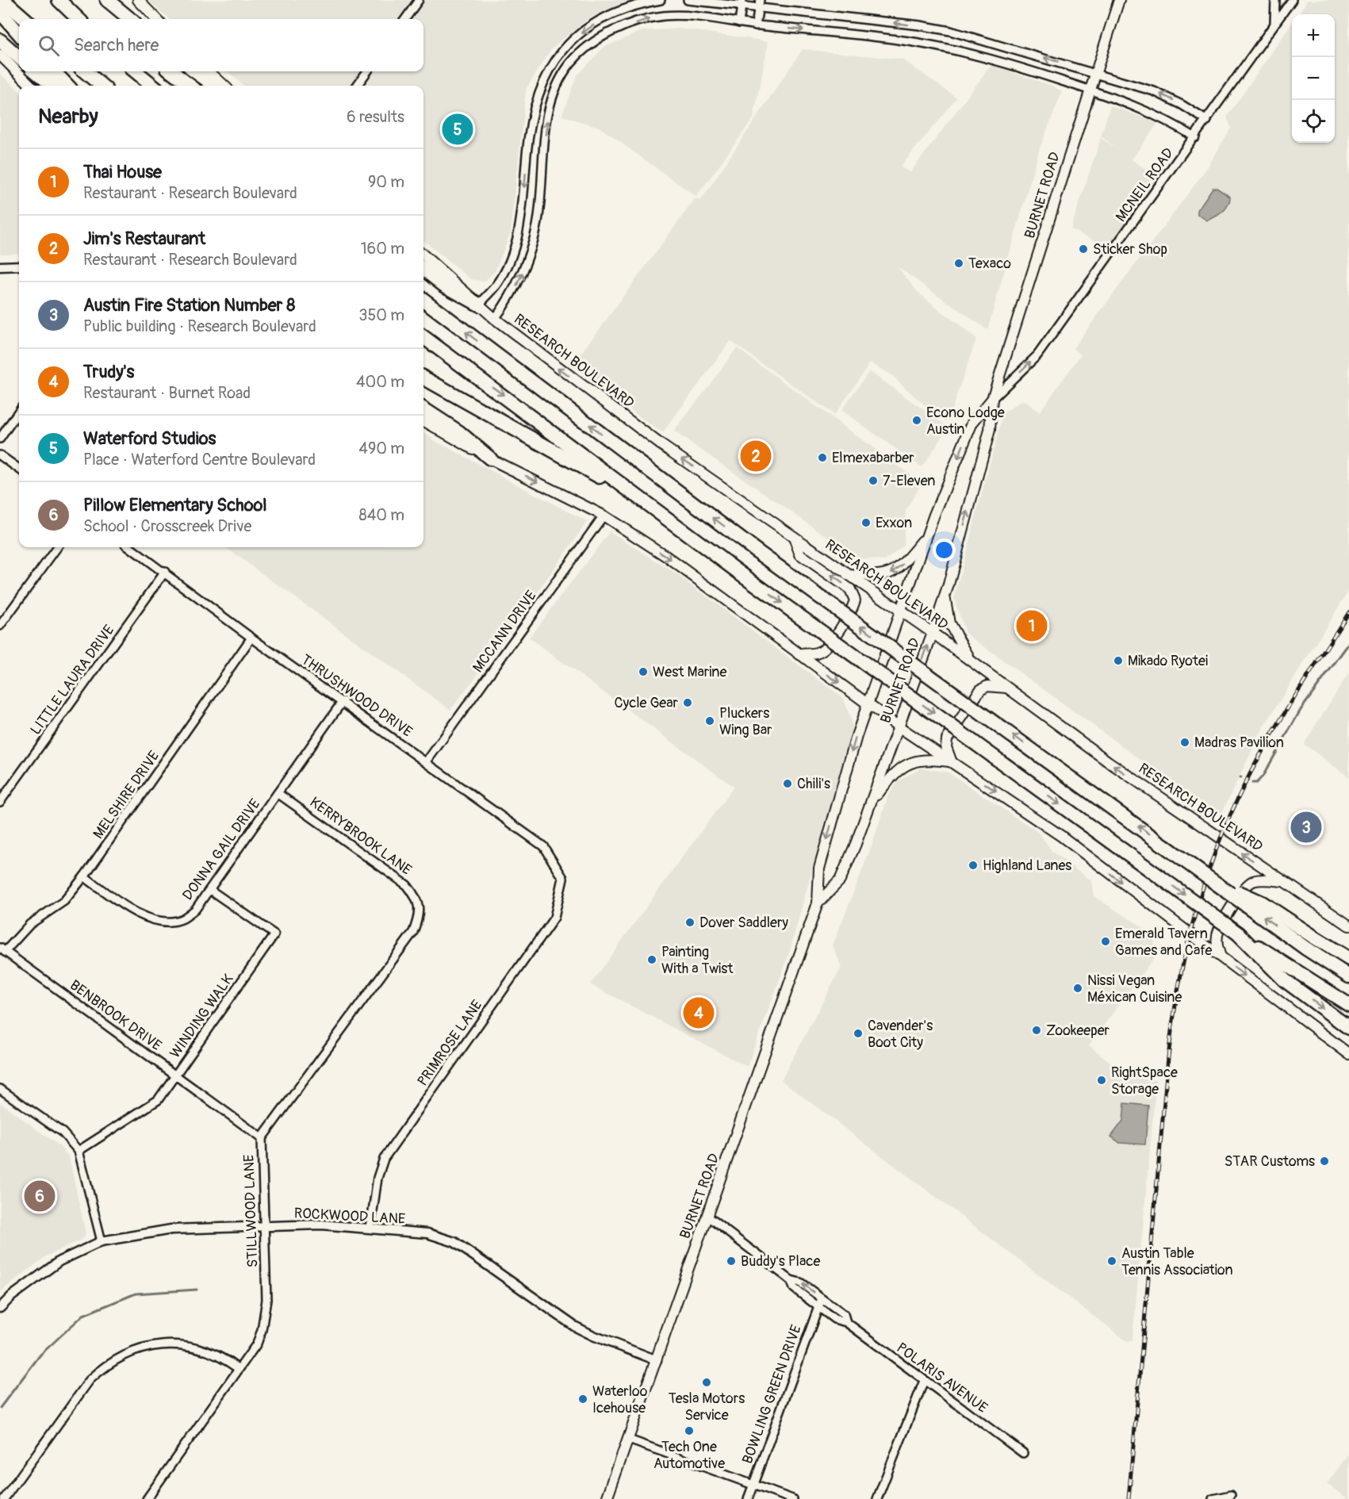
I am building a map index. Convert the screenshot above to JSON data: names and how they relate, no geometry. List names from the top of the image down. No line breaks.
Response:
{"streets":{"main road":["BURNET ROAD","RESEARCH BOULEVARD"],"street":["MCNEIL ROAD","MCCANN DRIVE","LITTLE LAURA DRIVE","THRUSHWOOD DRIVE","MELSHIRE DRIVE","KERRYBROOK LANE","DONNA GAIL DRIVE","BENBROOK DRIVE","WINDING WALK","PRIMROSE LANE","STILLWOOD LANE","ROCKWOOD LANE","POLARIS AVENUE","BOWLING GREEN DRIVE"]},"crossings":[["MCNEIL ROAD","BURNET ROAD"],["BURNET ROAD","RESEARCH BOULEVARD"],["BURNET ROAD","ROCKWOOD LANE"],["BURNET ROAD","POLARIS AVENUE"],["MCCANN DRIVE","THRUSHWOOD DRIVE"],["LITTLE LAURA DRIVE","THRUSHWOOD DRIVE"],["THRUSHWOOD DRIVE","MELSHIRE DRIVE"],["THRUSHWOOD DRIVE","DONNA GAIL DRIVE"],["THRUSHWOOD DRIVE","PRIMROSE LANE"],["MELSHIRE DRIVE","DONNA GAIL DRIVE"],["MELSHIRE DRIVE","BENBROOK DRIVE"],["KERRYBROOK LANE","DONNA GAIL DRIVE"],["KERRYBROOK LANE","STILLWOOD LANE"],["DONNA GAIL DRIVE","WINDING WALK"],["BENBROOK DRIVE","WINDING WALK"],["BENBROOK DRIVE","STILLWOOD LANE"],["PRIMROSE LANE","ROCKWOOD LANE"],["STILLWOOD LANE","ROCKWOOD LANE"],["POLARIS AVENUE","BOWLING GREEN DRIVE"]],"one_way":["MCNEIL ROAD","RESEARCH BOULEVARD"],"places":["Sticker Shop","Texaco","Econo Lodge Austin","Elmexabarber","7-Eleven","Exxon","Mikado Ryotei","West Marine","Cycle Gear","Pluckers Wing Bar","Madras Pavilion","Chili's","Highland Lanes","Dover Saddlery","Emerald Tavern Games and Cafe","Painting With a Twist","Nissi Vegan Méxican Cuisine","Zookeeper","Cavender's Boot City","RightSpace Storage","STAR Customs","Buddy's Place","Austin Table Tennis Association","Tesla Motors Service","Waterloo Icehouse","Tech One Automotive"],"page":{"map_buttons":["+","−"],"search":"Search here","heading":["Nearby","6 results"],"pins":["5","2","1","3","4","6"],"list":[{"mark":"1","name":"Thai House","note":"Restaurant · Research Boulevard","value":"90 m"},{"mark":"2","name":"Jim's Restaurant","note":"Restaurant · Research Boulevard","value":"160 m"},{"mark":"3","name":"Austin Fire Station Number 8","note":"Public building · Research Boulevard","value":"350 m"},{"mark":"4","name":"Trudy's","note":"Restaurant · Burnet Road","value":"400 m"},{"mark":"5","name":"Waterford Studios","note":"Place · Waterford Centre Boulevard","value":"490 m"},{"mark":"6","name":"Pillow Elementary School","note":"School · Crosscreek Drive","value":"840 m"}]}}
